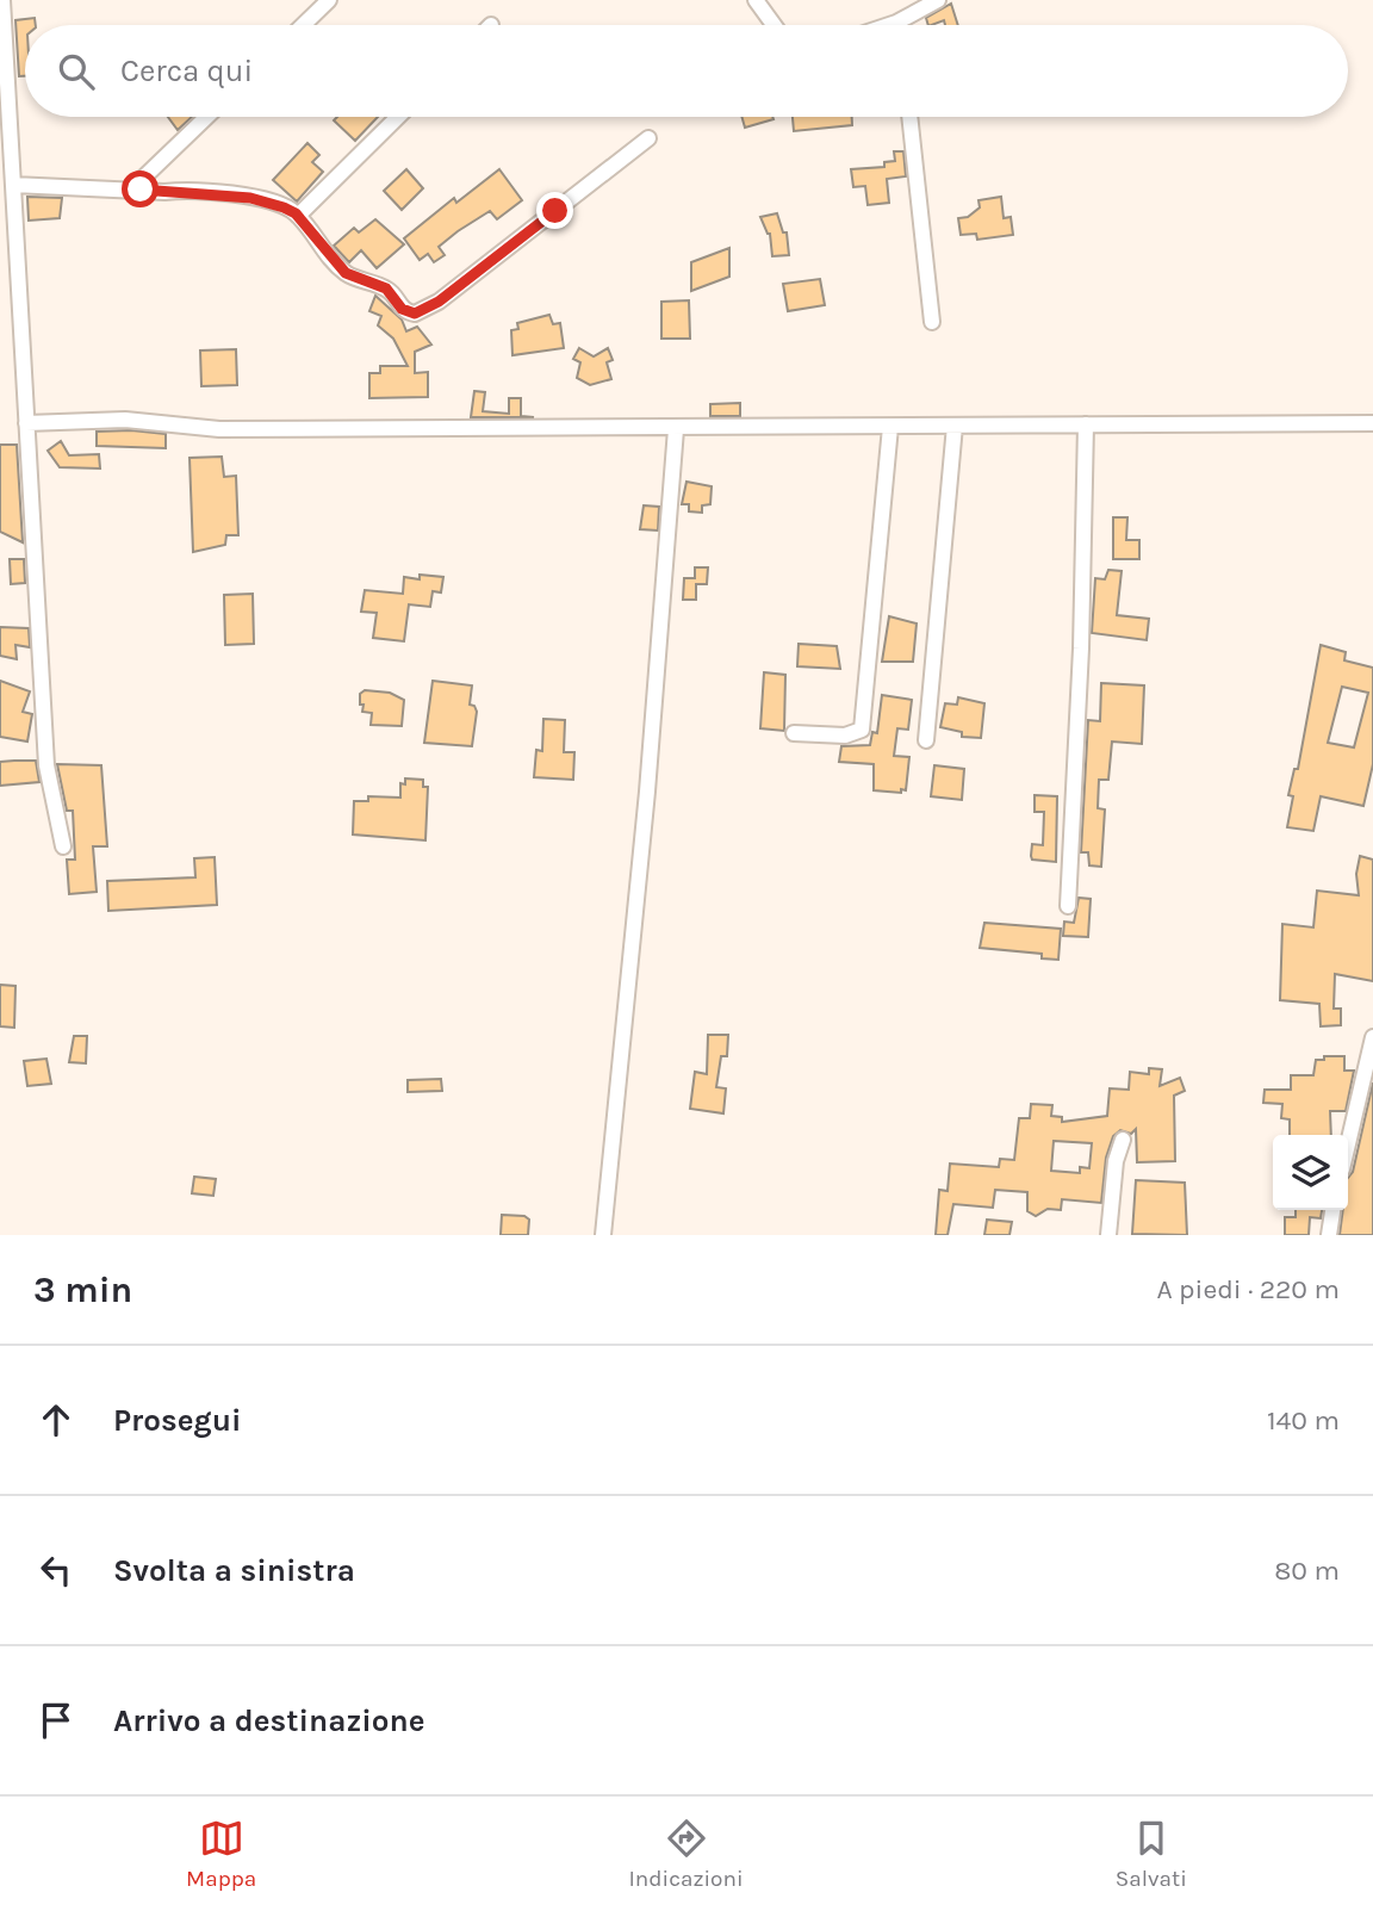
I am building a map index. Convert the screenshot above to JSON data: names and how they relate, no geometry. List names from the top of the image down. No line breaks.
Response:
{"page":{"search":"Cerca qui","heading":["3 min","A piedi · 220 m"],"list":[["Prosegui","140 m"],["Svolta a sinistra","80 m"],"Arrivo a destinazione"],"nav":["Mappa","Indicazioni","Salvati"]}}
